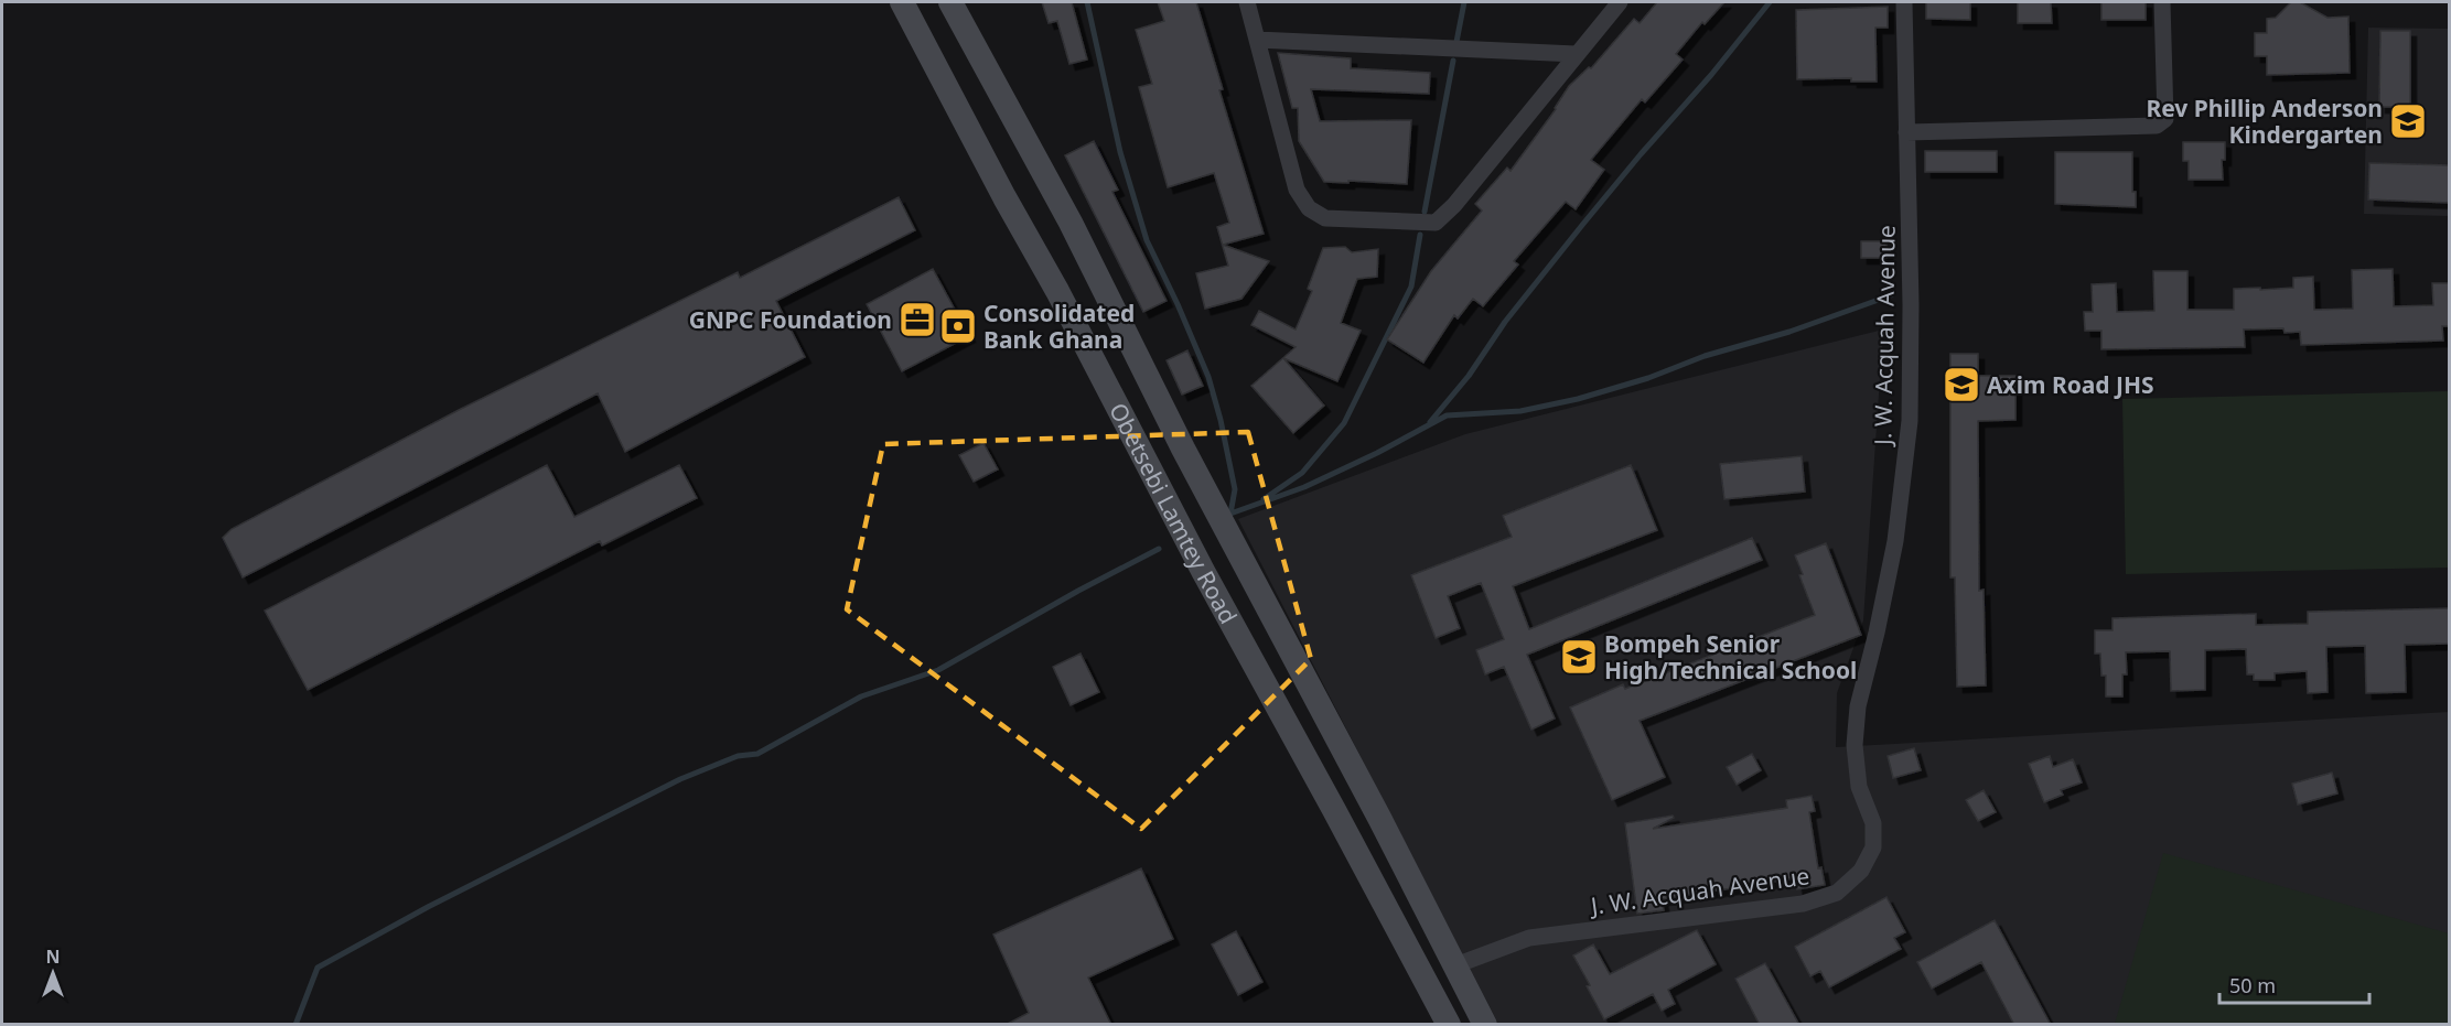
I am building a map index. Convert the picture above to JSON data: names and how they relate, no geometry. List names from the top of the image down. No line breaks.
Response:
{"streets":{"main road":["Obetsebi Lamtey Road"],"street":["J. W. Acquah Avenue"]},"crossings":[["J. W. Acquah Avenue","Obetsebi Lamtey Road"]],"places":{"school or university":["Rev Phillip Anderson Kindergarten","Axim Road JHS","Bompeh Senior High/Technical School"],"office":["GNPC Foundation"],"bank":["Consolidated Bank Ghana"]},"scale_bar":"50 m","north":"top"}
